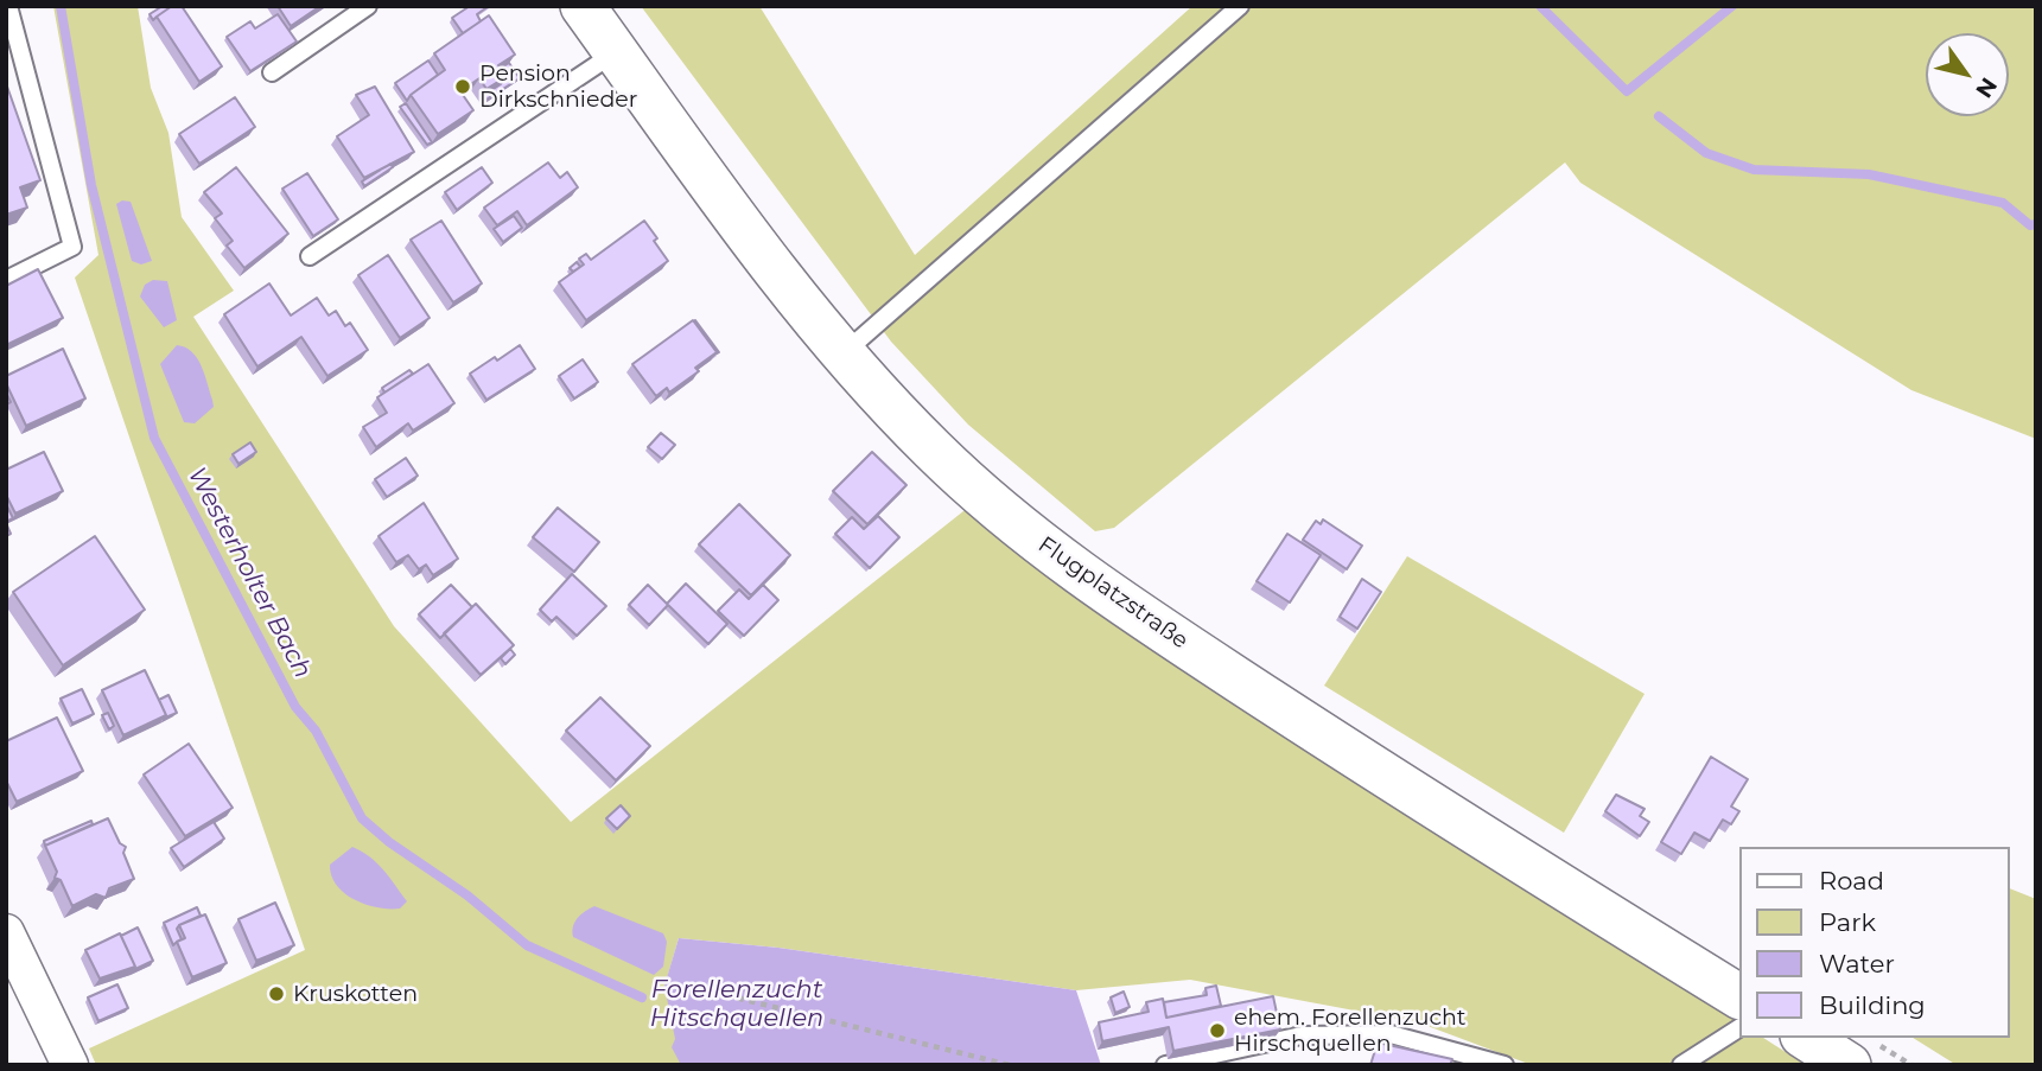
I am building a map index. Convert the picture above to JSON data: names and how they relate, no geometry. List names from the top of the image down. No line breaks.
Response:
{"streets":{"street":["Flugplatzstraße"]},"water":["Westerholter Bach","Forellenzucht Hitschquellen"],"places":["Pension Dirkschnieder","Kruskotten","ehem. Forellenzucht Hirschquellen"],"legend":["Road","Park","Water","Building"],"north":"bottom right"}
